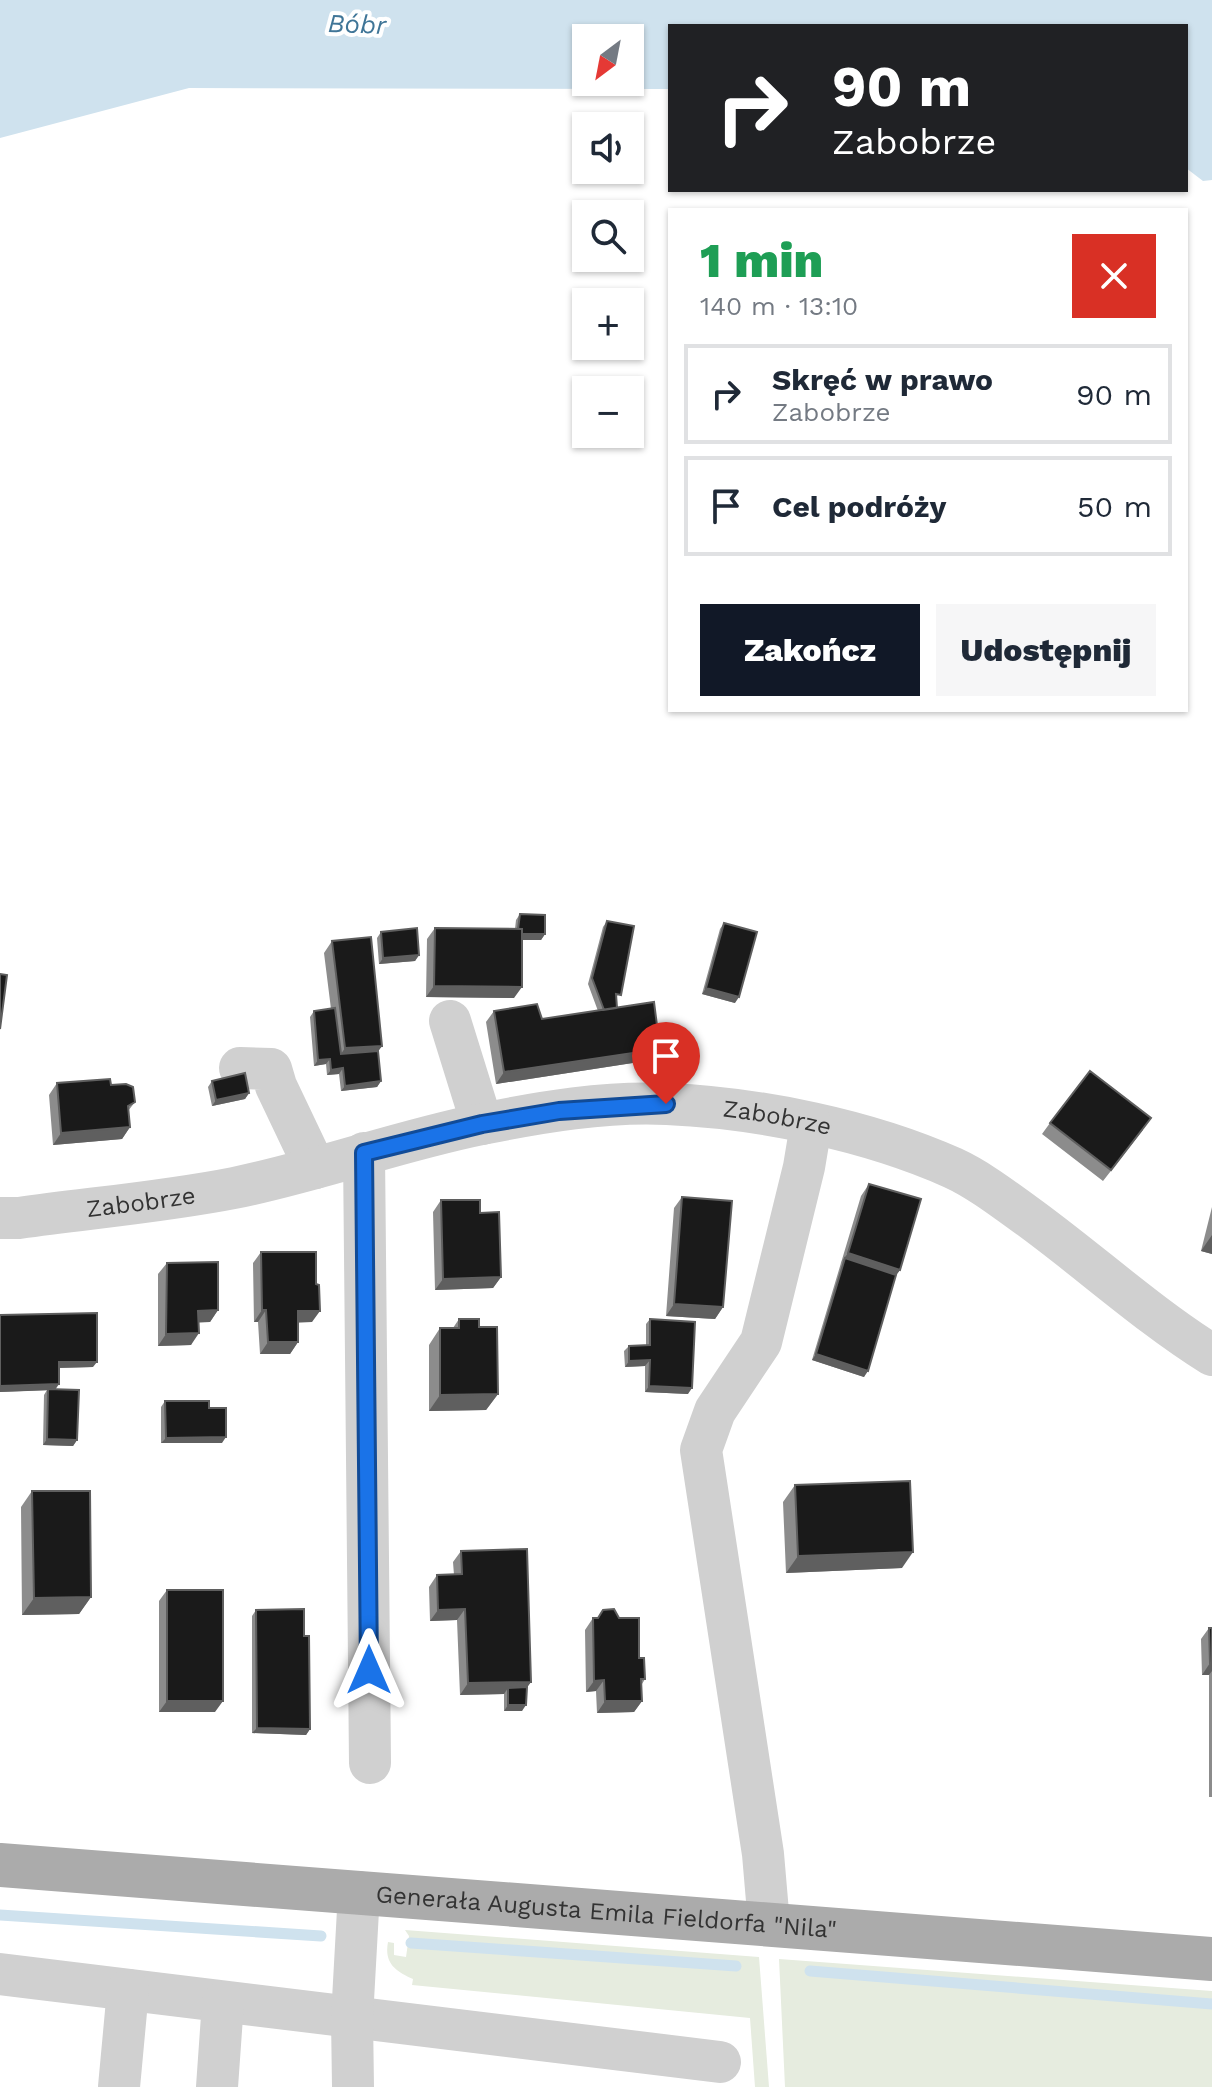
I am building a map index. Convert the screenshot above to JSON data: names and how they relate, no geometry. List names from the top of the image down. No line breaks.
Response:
{"streets":{"main road":["Generała Augusta Emila Fieldorfa \"Nila\""],"street":["Zabobrze"]},"water":["Bóbr"],"north":"bottom left","page":{"map_buttons":["+","−"],"turn":["90 m","Zabobrze"],"heading":["1 min","140 m · 13:10"],"list":[{"name":"Skręć w prawo","note":"Zabobrze","value":"90 m"},{"name":"Cel podróży","value":"50 m"}],"buttons":["Zakończ","Udostępnij"]}}
